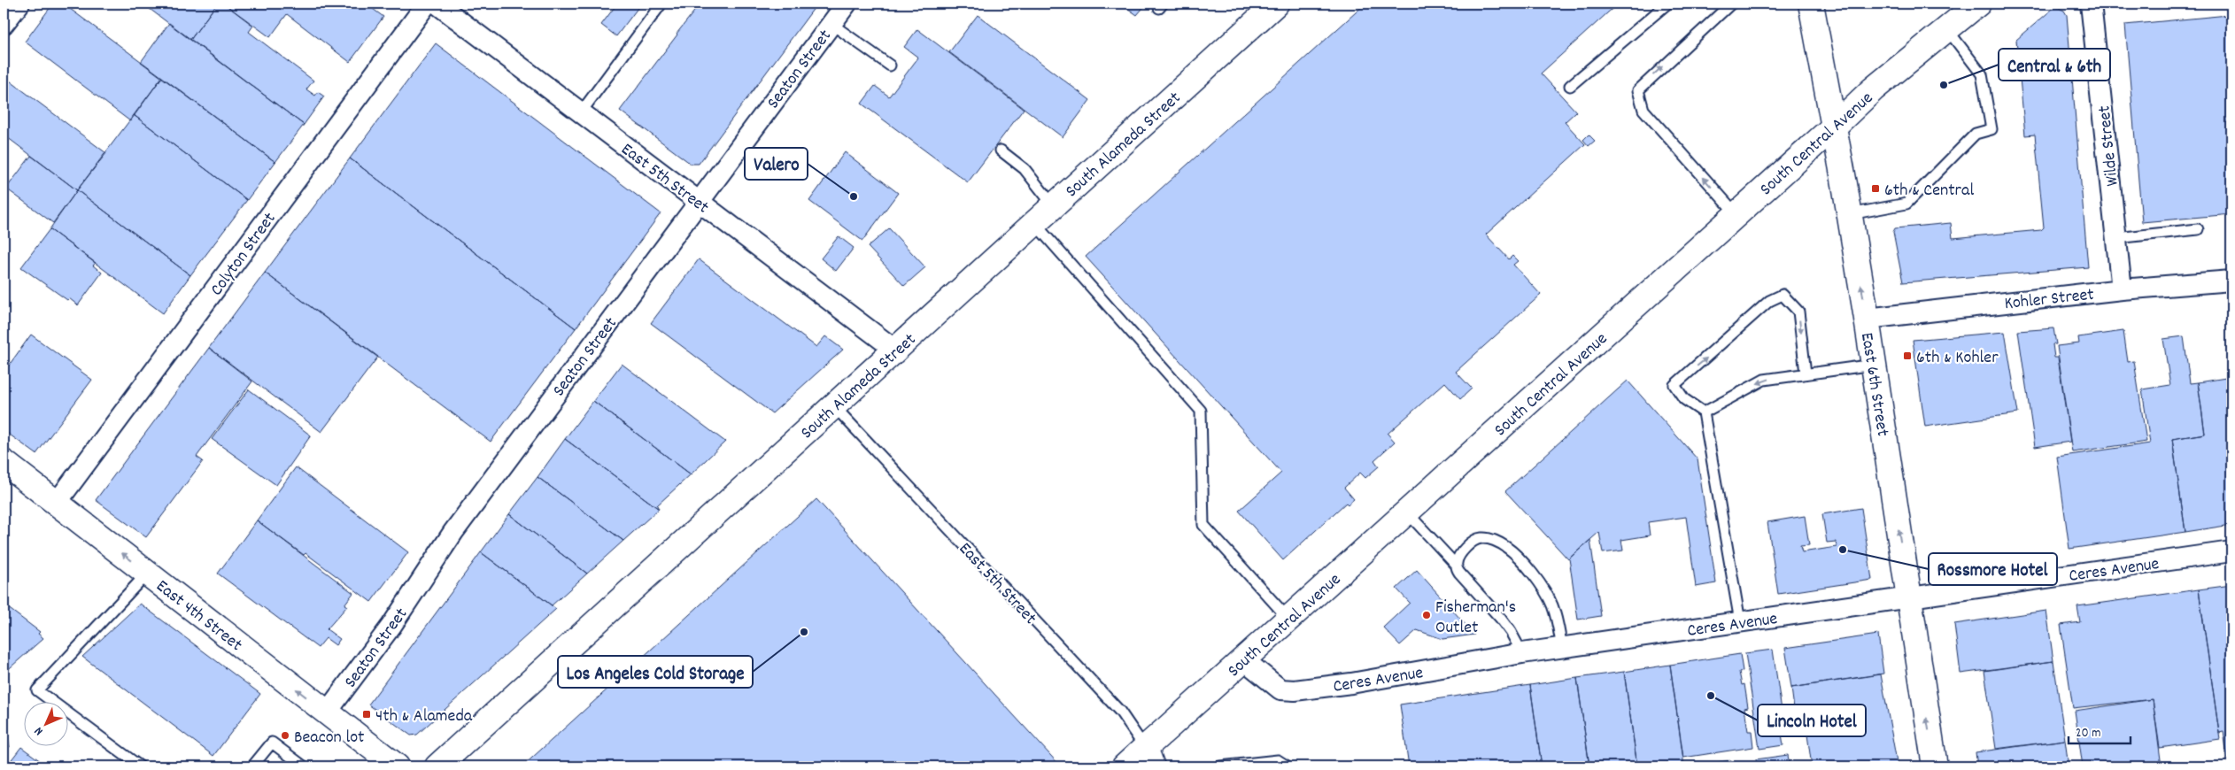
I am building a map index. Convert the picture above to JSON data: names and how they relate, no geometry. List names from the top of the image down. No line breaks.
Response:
{"streets":{"main road":["South Central Avenue","South Alameda Street","East 6th Street","East 4th Street"],"street":["Seaton Street","Wilde Street","East 5th Street","Colyton Street","Kohler Street","Ceres Avenue"]},"crossings":[["Seaton Street","East 5th Street"],["Seaton Street","East 4th Street"],["South Central Avenue","East 5th Street"],["South Central Avenue","East 6th Street"],["South Central Avenue","Ceres Avenue"],["South Alameda Street","East 5th Street"],["Wilde Street","Kohler Street"],["Colyton Street","East 4th Street"],["Kohler Street","East 6th Street"],["East 6th Street","Ceres Avenue"]],"one_way":["East 6th Street","East 4th Street"],"places":{"other":["Central & 6th","Valero","Rossmore Hotel","Fisherman's Outlet","Los Angeles Cold Storage","Lincoln Hotel","Beacon lot"],"transit":["6th & Central","6th & Kohler","4th & Alameda"]},"scale_bar":"20 m","north":"bottom left"}
